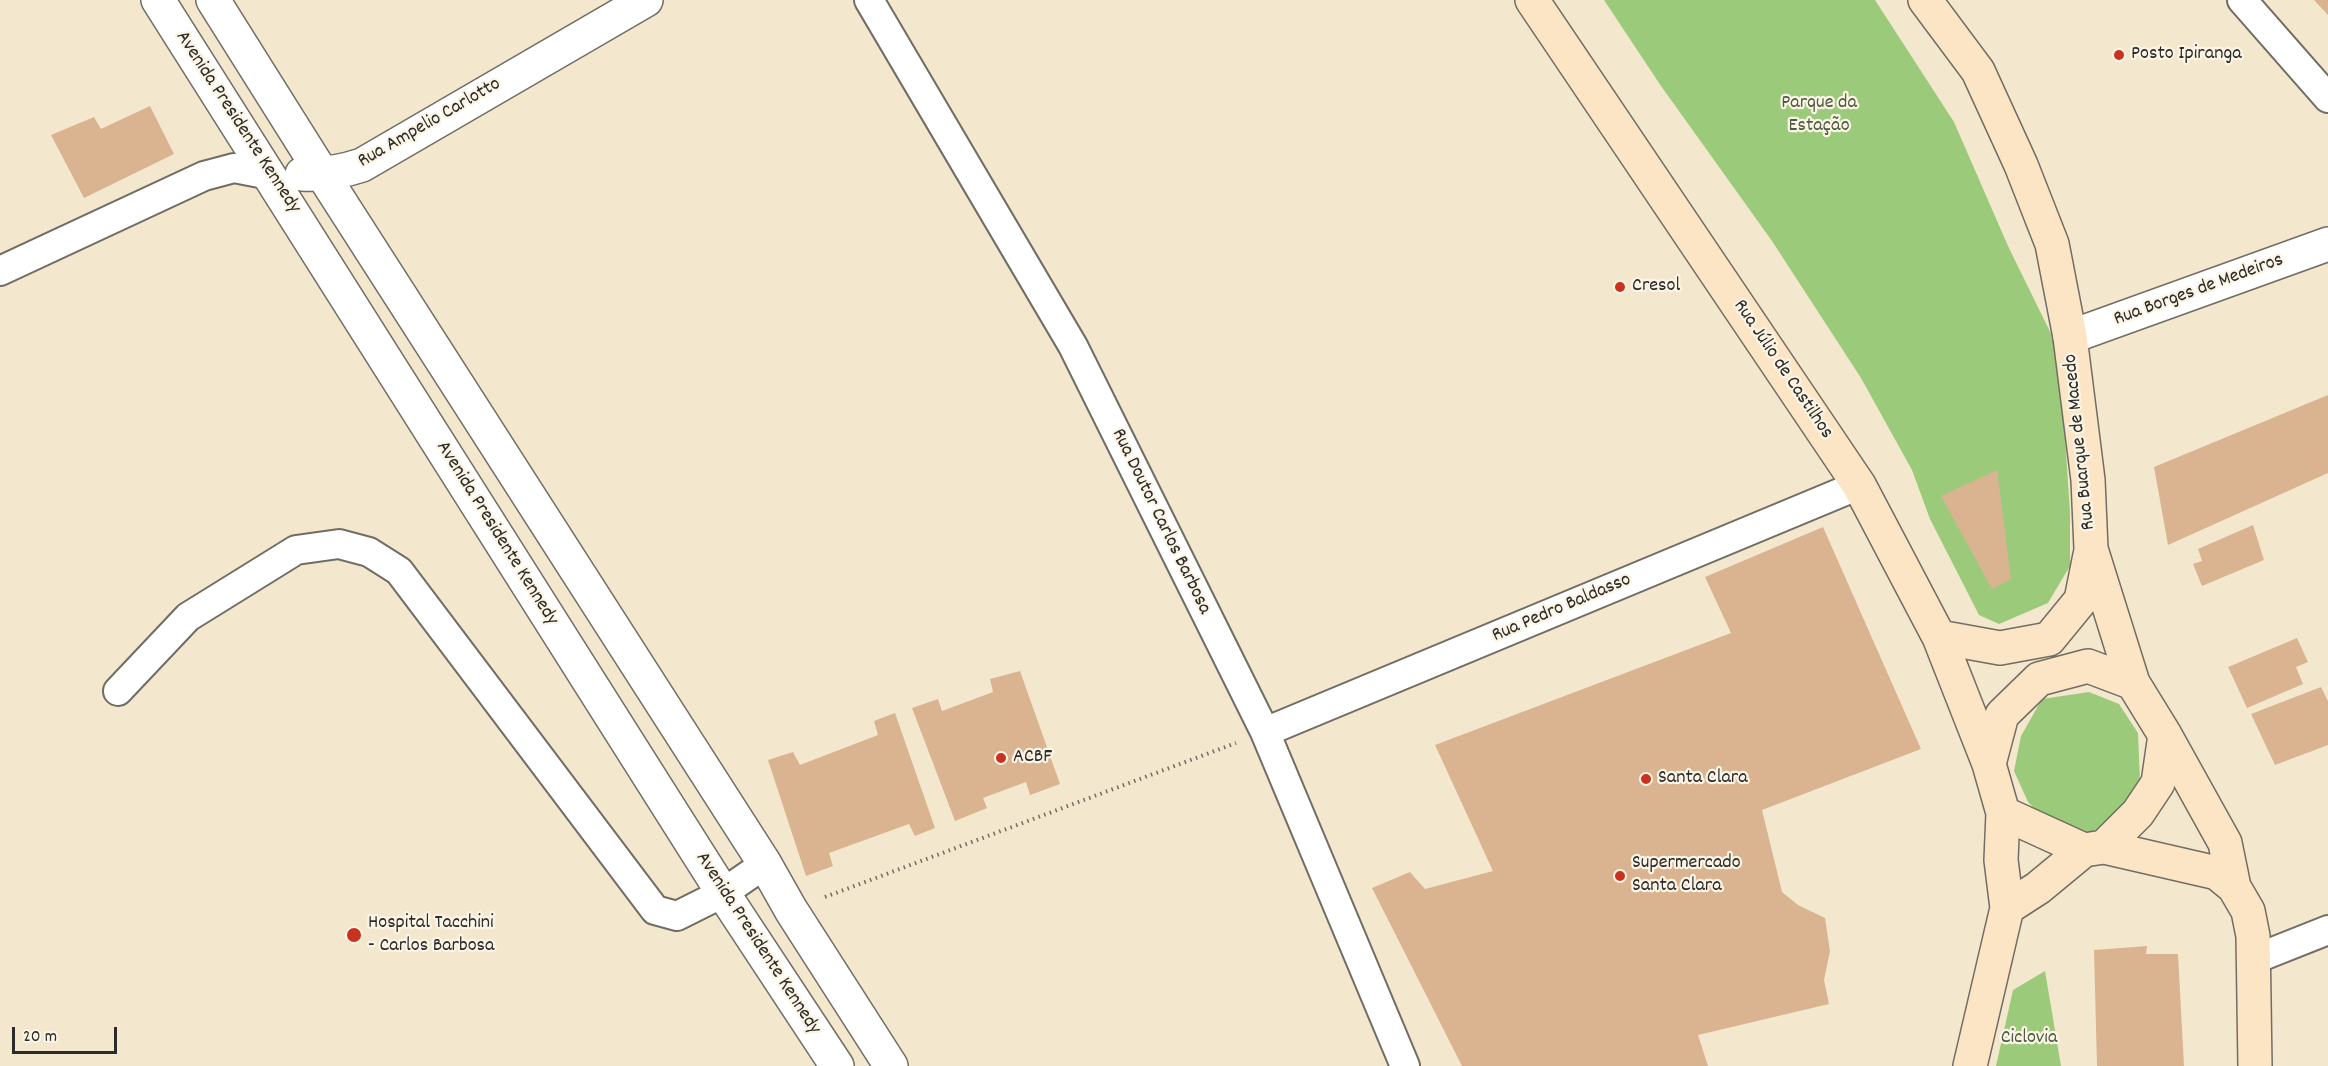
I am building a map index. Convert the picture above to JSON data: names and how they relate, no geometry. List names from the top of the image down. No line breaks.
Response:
{"streets":{"main road":["Rua Júlio de Castilhos","Rua Buarque de Macedo"],"street":["Avenida Presidente Kennedy","Rua Ampelio Carlotto","Rua Borges de Medeiros","Rua Doutor Carlos Barbosa","Rua Pedro Baldasso"]},"crossings":[["Avenida Presidente Kennedy","Rua Ampelio Carlotto"],["Rua Borges de Medeiros","Rua Buarque de Macedo"],["Rua Júlio de Castilhos","Rua Buarque de Macedo"],["Rua Júlio de Castilhos","Rua Pedro Baldasso"],["Rua Doutor Carlos Barbosa","Rua Pedro Baldasso"]],"parks":["Parque da Estação","Ciclovia"],"places":["Posto Ipiranga","Cresol","ACBF","Santa Clara","Supermercado Santa Clara","Hospital Tacchini - Carlos Barbosa"],"scale_bar":"20 m"}
